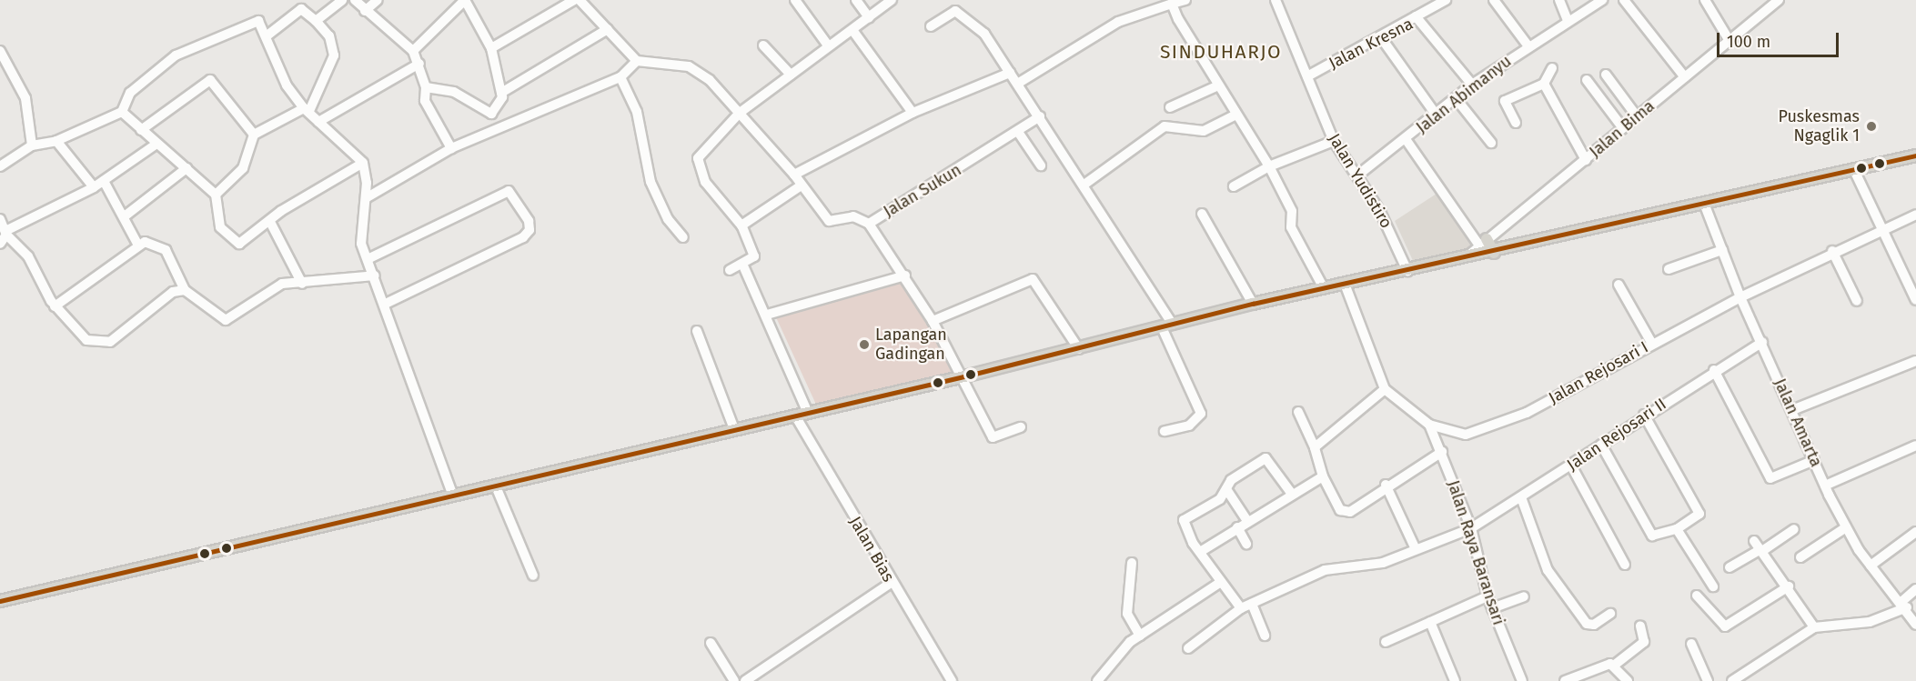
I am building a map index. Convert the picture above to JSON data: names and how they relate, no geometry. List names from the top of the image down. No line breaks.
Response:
{"streets":{"street":["Jalan Kresna","Jalan Abimanyu","Jalan Bima","Jalan Yudistiro","Jalan Sukun","Jalan Rejosari I","Jalan Amarta","Jalan Rejosari II","Jalan Bias","Jalan Raya Baransari"]},"crossings":[["Jalan Kresna","Jalan Abimanyu"],["Jalan Kresna","Jalan Yudistiro"],["Jalan Abimanyu","Jalan Yudistiro"],["Jalan Rejosari I","Jalan Amarta"],["Jalan Rejosari I","Jalan Raya Baransari"],["Jalan Amarta","Jalan Rejosari II"],["Jalan Rejosari II","Jalan Raya Baransari"]],"districts":["SINDUHARJO"],"places":["Puskesmas Ngaglik 1","Lapangan Gadingan"],"scale_bar":"100 m"}
